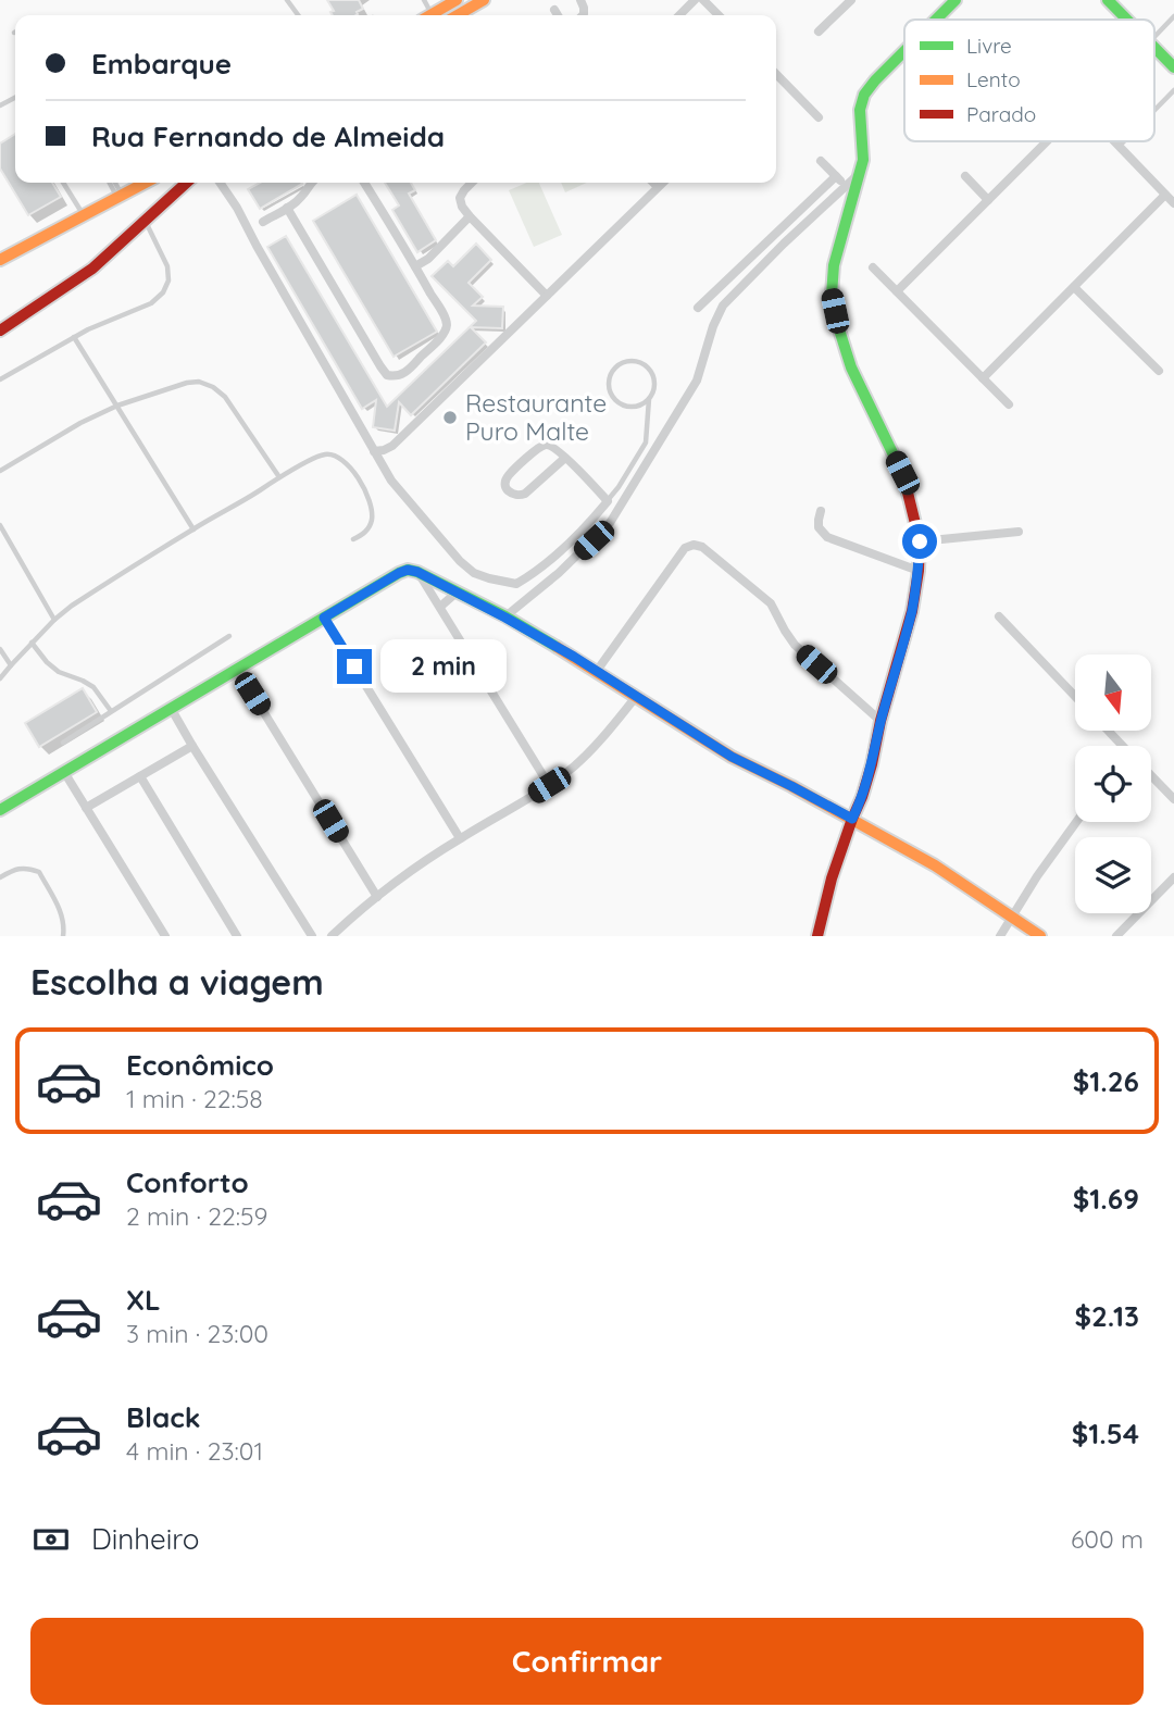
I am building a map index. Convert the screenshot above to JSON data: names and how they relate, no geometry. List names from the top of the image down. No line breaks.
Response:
{"places":["Restaurante Puro Malte"],"legend":["Livre","Lento","Parado"],"north":"bottom","page":{"banner":["Embarque","Rua Fernando de Almeida"],"bubble":"2 min","heading":"Escolha a viagem","list":[{"name":"Econômico","note":"1 min · 22:58","value":"$1.26"},{"name":"Conforto","note":"2 min · 22:59","value":"$1.69"},{"name":"XL","note":"3 min · 23:00","value":"$2.13"},{"name":"Black","note":"4 min · 23:01","value":"$1.54"}],"pay":["Dinheiro","600 m"],"buttons":"Confirmar"}}
